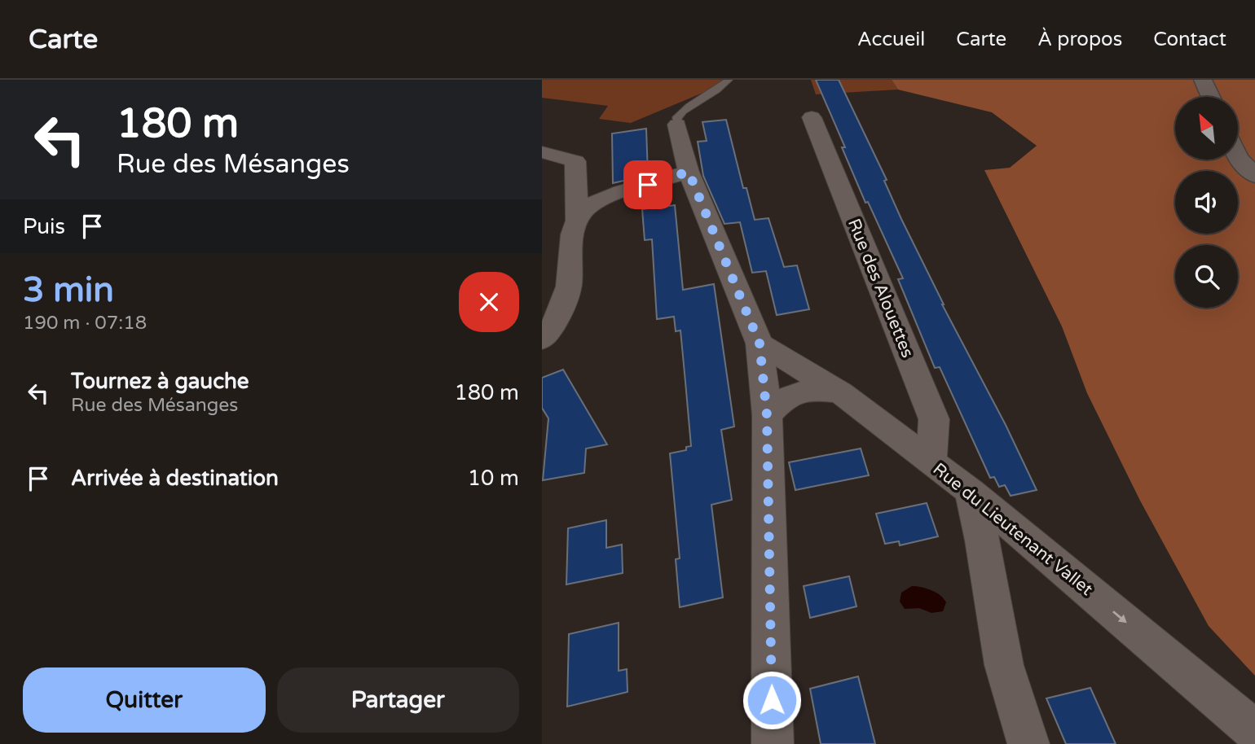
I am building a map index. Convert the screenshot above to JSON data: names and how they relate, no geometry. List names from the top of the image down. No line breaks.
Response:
{"streets":{"street":["Rue des Alouettes","Rue du Lieutenant Vallet"]},"crossings":[["Rue des Alouettes","Rue du Lieutenant Vallet"]],"one_way":["Rue du Lieutenant Vallet"],"north":"top left","page":{"header":"Carte","nav":["Accueil","Carte","À propos","Contact"],"turn":["180 m","Rue des Mésanges"],"then":"Puis","heading":["3 min","190 m · 07:18"],"list":[{"name":"Tournez à gauche","note":"Rue des Mésanges","value":"180 m"},{"name":"Arrivée à destination","value":"10 m"}],"buttons":["Quitter","Partager"]}}
